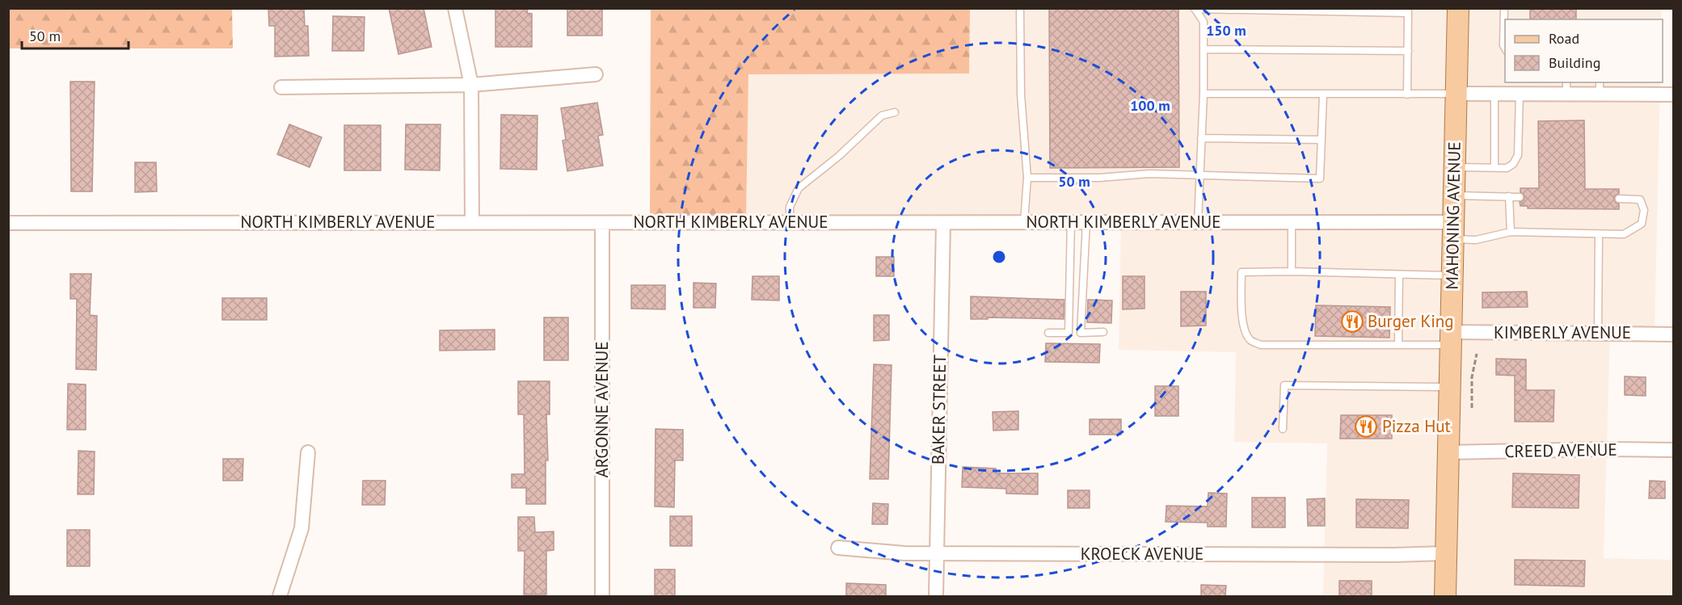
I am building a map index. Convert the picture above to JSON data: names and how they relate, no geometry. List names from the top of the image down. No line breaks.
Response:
{"streets":{"main road":["MAHONING AVENUE"],"street":["NORTH KIMBERLY AVENUE","KIMBERLY AVENUE","ARGONNE AVENUE","BAKER STREET","CREED AVENUE","KROECK AVENUE"]},"crossings":[["MAHONING AVENUE","NORTH KIMBERLY AVENUE"],["MAHONING AVENUE","KIMBERLY AVENUE"],["MAHONING AVENUE","CREED AVENUE"],["MAHONING AVENUE","KROECK AVENUE"],["NORTH KIMBERLY AVENUE","ARGONNE AVENUE"],["NORTH KIMBERLY AVENUE","BAKER STREET"],["BAKER STREET","KROECK AVENUE"]],"places":{"restaurant":["Burger King","Pizza Hut"]},"legend":["Road","Building"],"scale_bar":"50 m","rings":["150 m","100 m","50 m"]}
